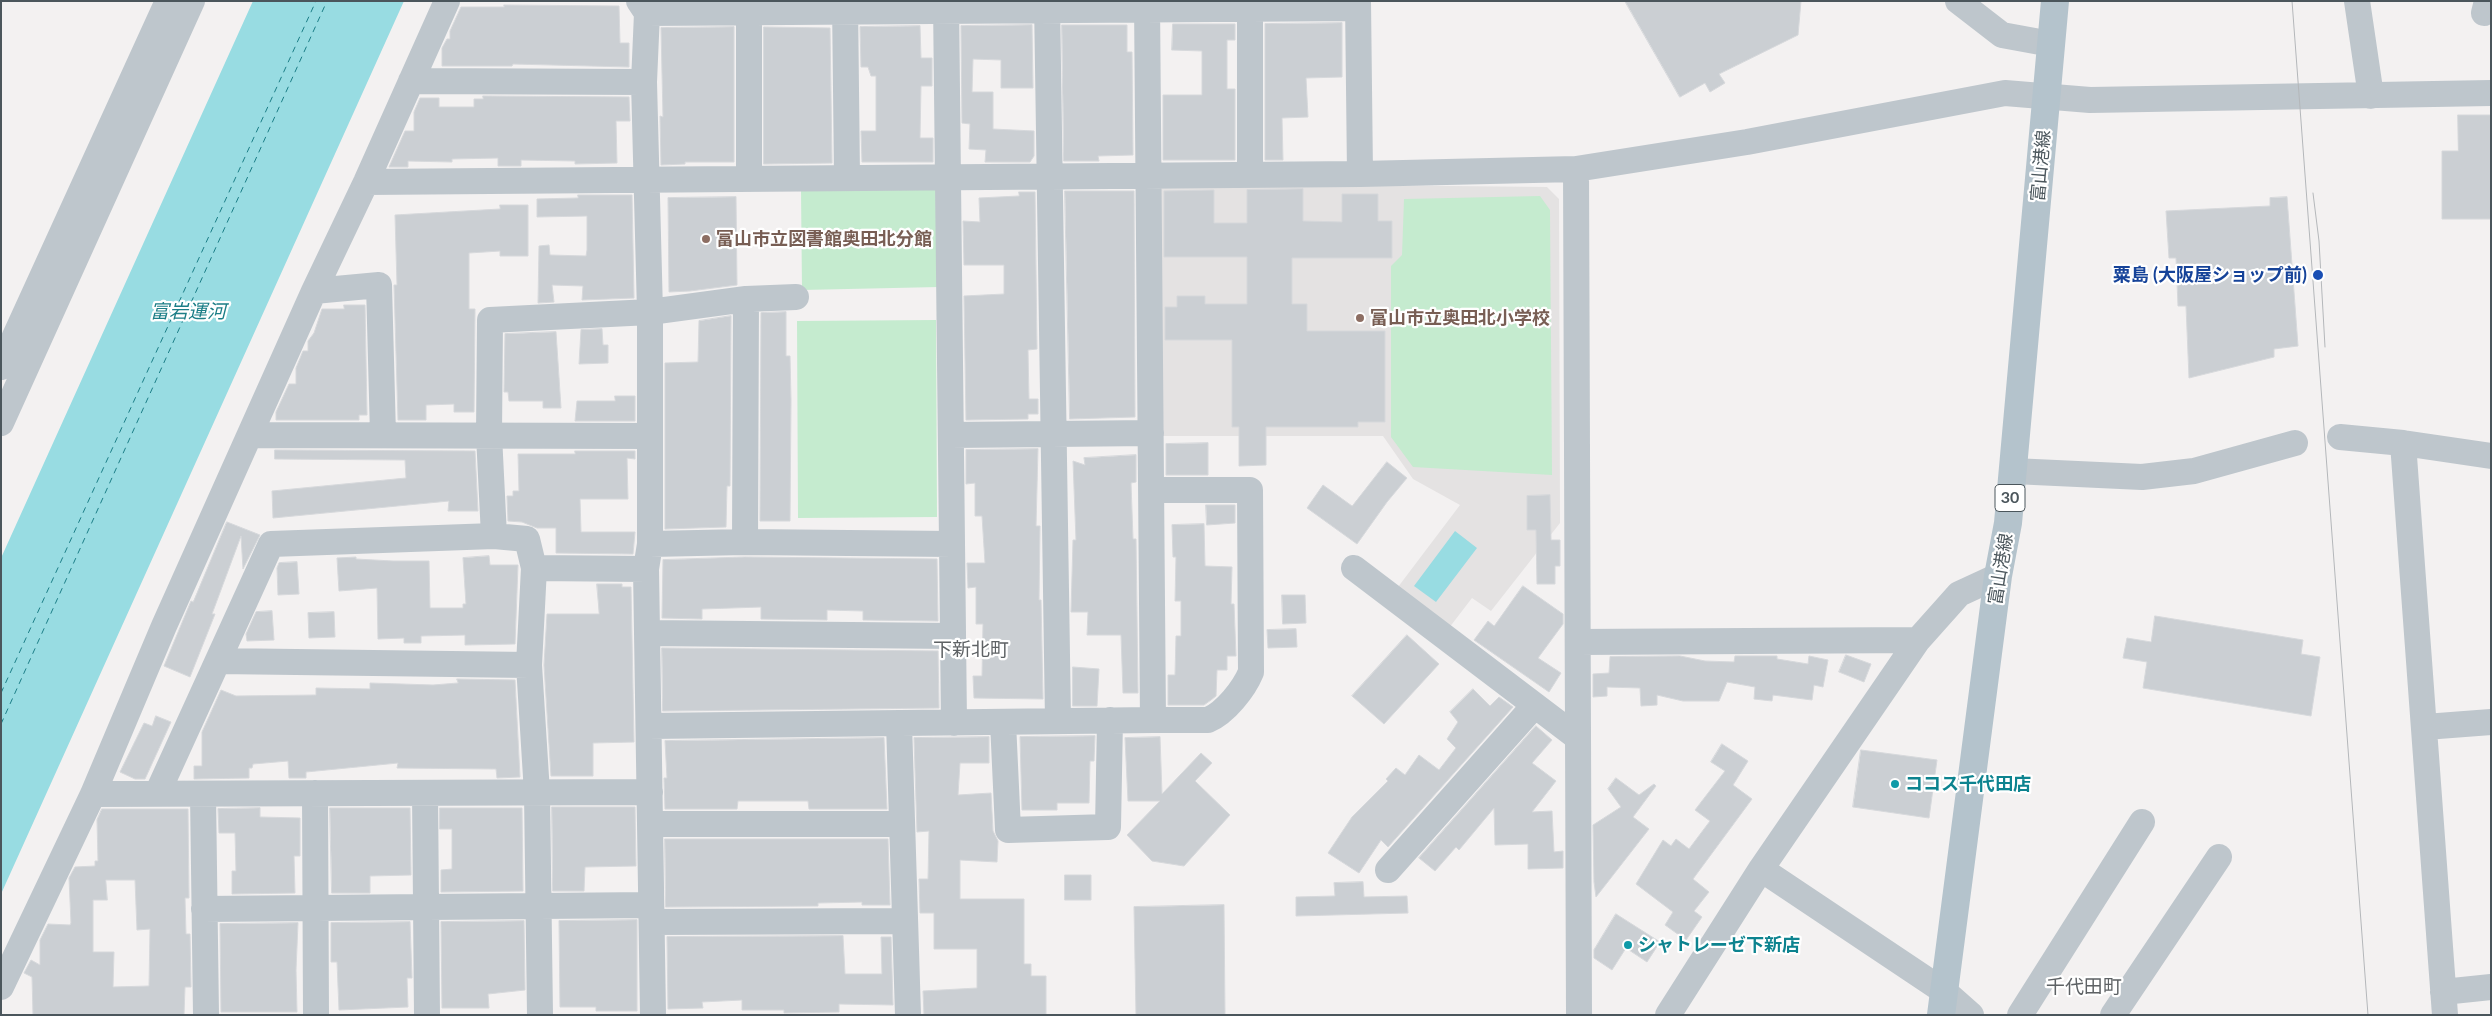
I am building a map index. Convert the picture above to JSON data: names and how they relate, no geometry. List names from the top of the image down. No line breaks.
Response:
{"streets":{"main road":["富山港線","30"]},"districts":["下新北町","千代田町"],"water":["富岩運河"],"places":["富山市立図書館奥田北分館","粟島 (大阪屋ショップ前)","富山市立奥田北小学校","ココス千代田店","シャトレーゼ下新店"]}
